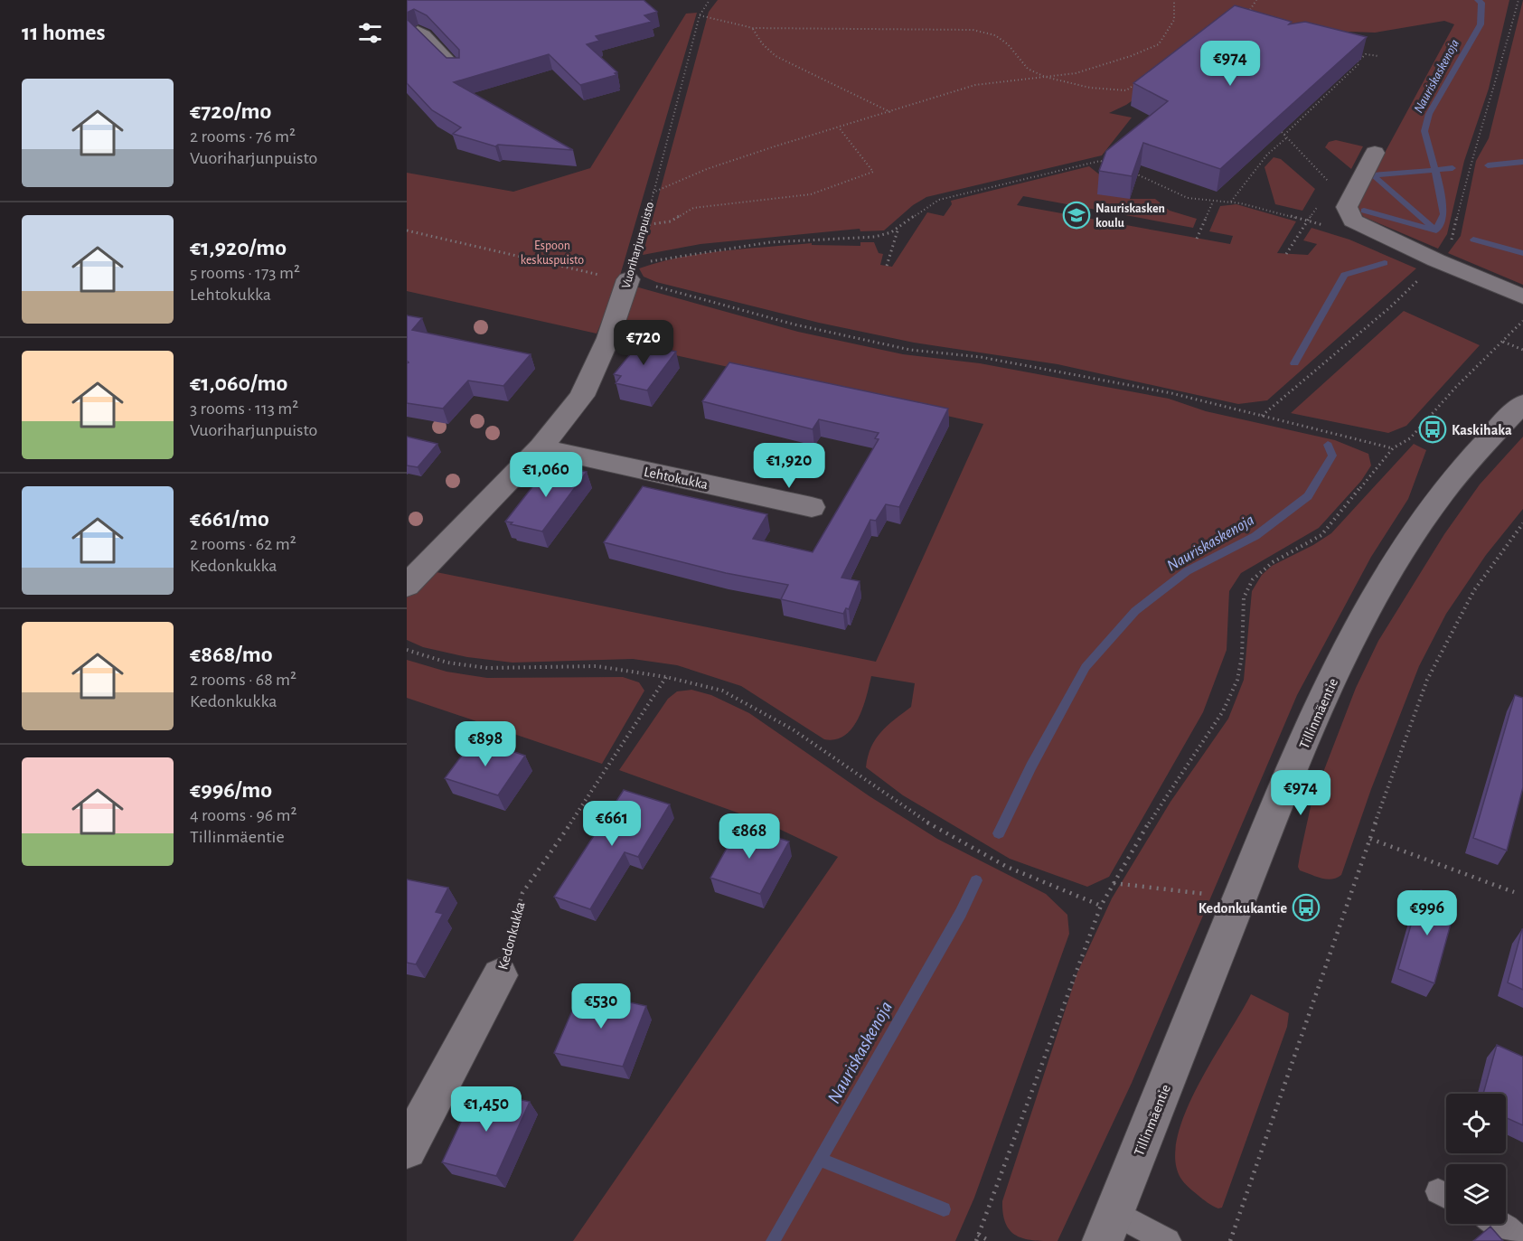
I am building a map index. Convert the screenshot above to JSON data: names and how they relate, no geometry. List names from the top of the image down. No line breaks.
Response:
{"streets":{"street":["Vuoriharjunpuisto","Lehtokukka","Tillinmäentie","Kedonkukka"]},"crossings":[["Vuoriharjunpuisto","Lehtokukka"]],"water":["Nauriskaskenoja"],"parks":["Espoon keskuspuisto"],"places":{"school or university":["Nauriskasken koulu"],"bus stop":["Kaskihaka","Kedonkukantie"]},"page":{"heading":"11 homes","price":["€974","€720","€1,920","€1,060","€898","€974","€661","€868","€996","€530","€1,450"],"list":[{"name":"€720/mo","note":"2 rooms · 76 m² · Vuoriharjunpuisto"},{"name":"€1,920/mo","note":"5 rooms · 173 m² · Lehtokukka"},{"name":"€1,060/mo","note":"3 rooms · 113 m² · Vuoriharjunpuisto"},{"name":"€661/mo","note":"2 rooms · 62 m² · Kedonkukka"},{"name":"€868/mo","note":"2 rooms · 68 m² · Kedonkukka"},{"name":"€996/mo","note":"4 rooms · 96 m² · Tillinmäentie"}]}}
